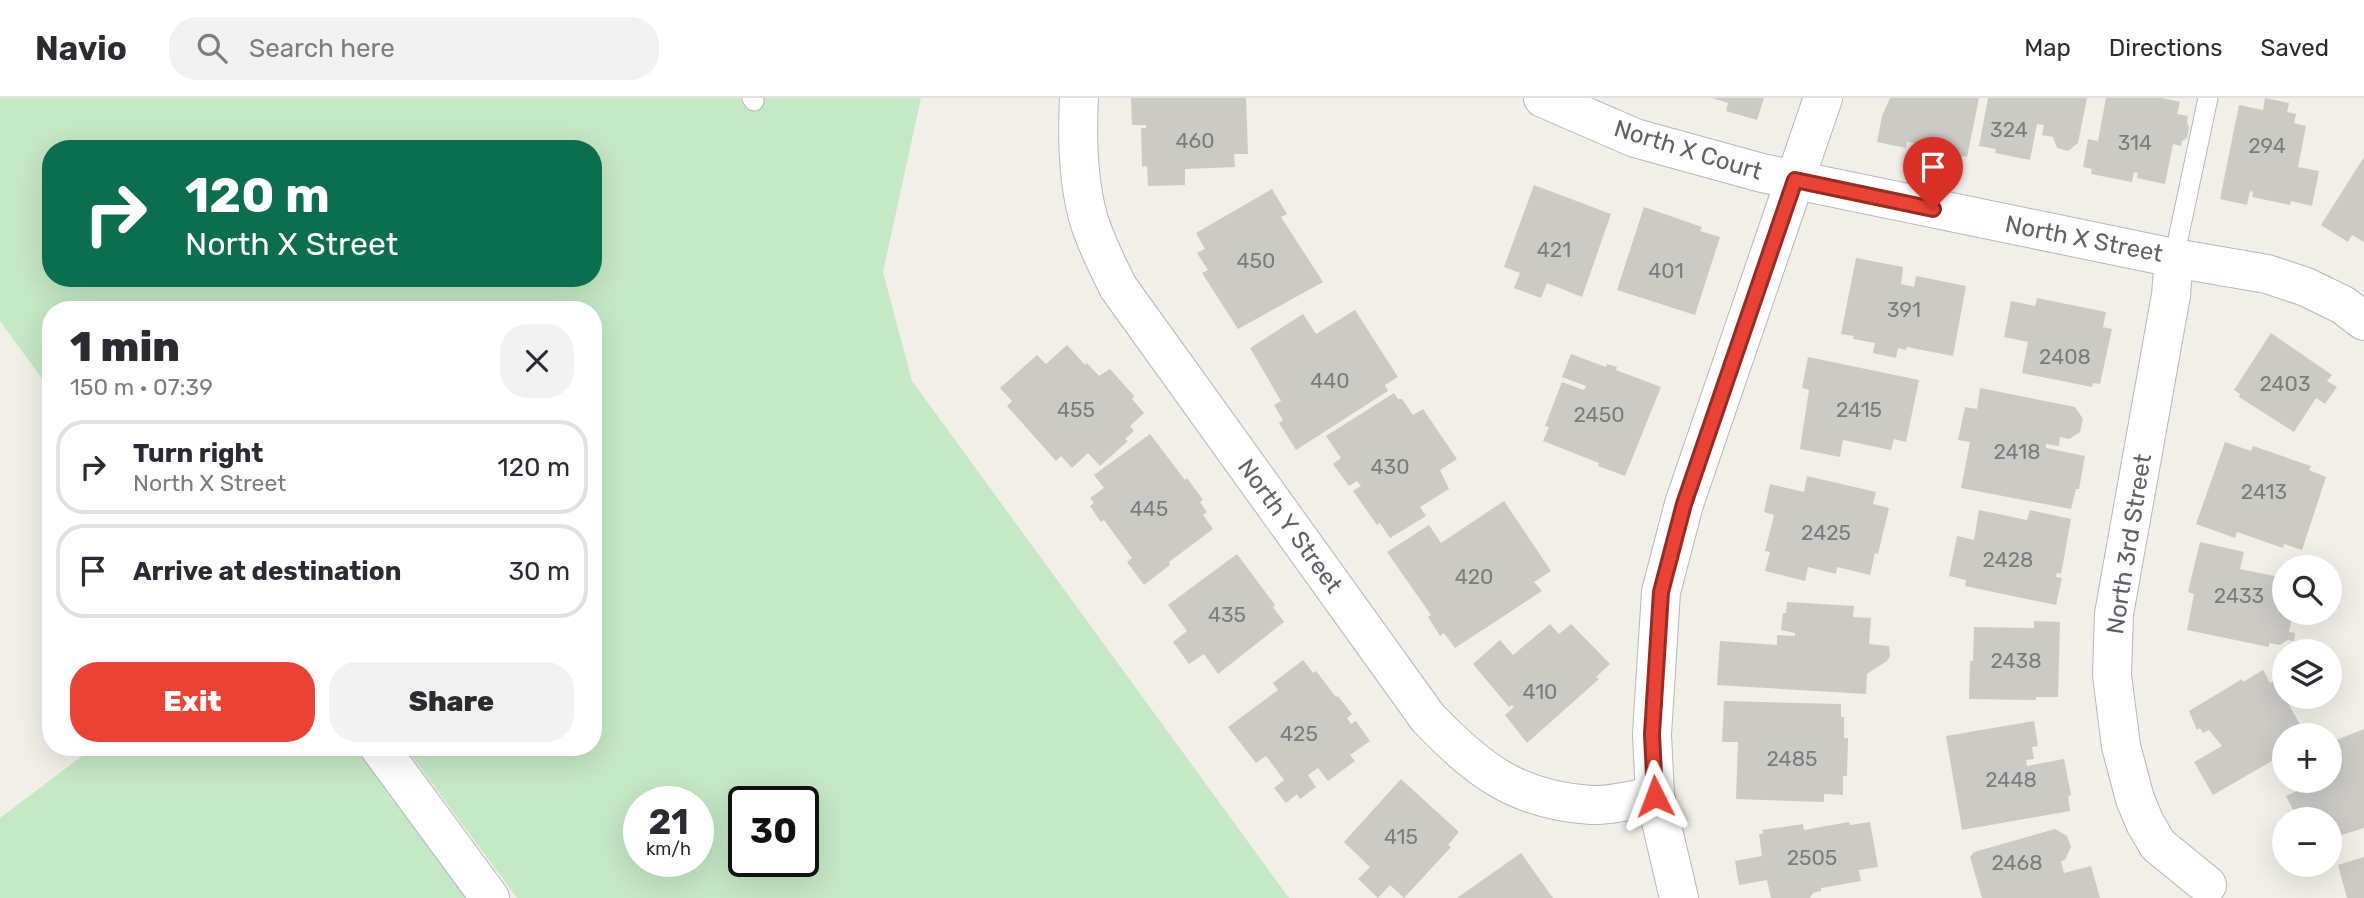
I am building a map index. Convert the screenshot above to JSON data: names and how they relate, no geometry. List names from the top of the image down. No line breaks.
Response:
{"streets":{"street":["North X Court","North X Street","North Y Street","North 3rd Street"]},"crossings":[["North X Court","North X Street"],["North X Street","North 3rd Street"]],"house_numbers":["324","460","314","294","421","450","401","391","2408","440","2403","455","2415","2450","2418","430","2413","445","2425","2428","420","2433","435","2438","410","425","2485","2448","415","2505","2468"],"page":{"header":"Navio","search":"Search here","nav":["Map","Directions","Saved"],"turn":["120 m","North X Street"],"heading":["1 min","150 m · 07:39"],"list":[{"name":"Turn right","note":"North X Street","value":"120 m"},{"name":"Arrive at destination","value":"30 m"}],"map_buttons":["+","−"],"buttons":["Exit","Share"],"speed":"21 km/h","limit":"30"}}
